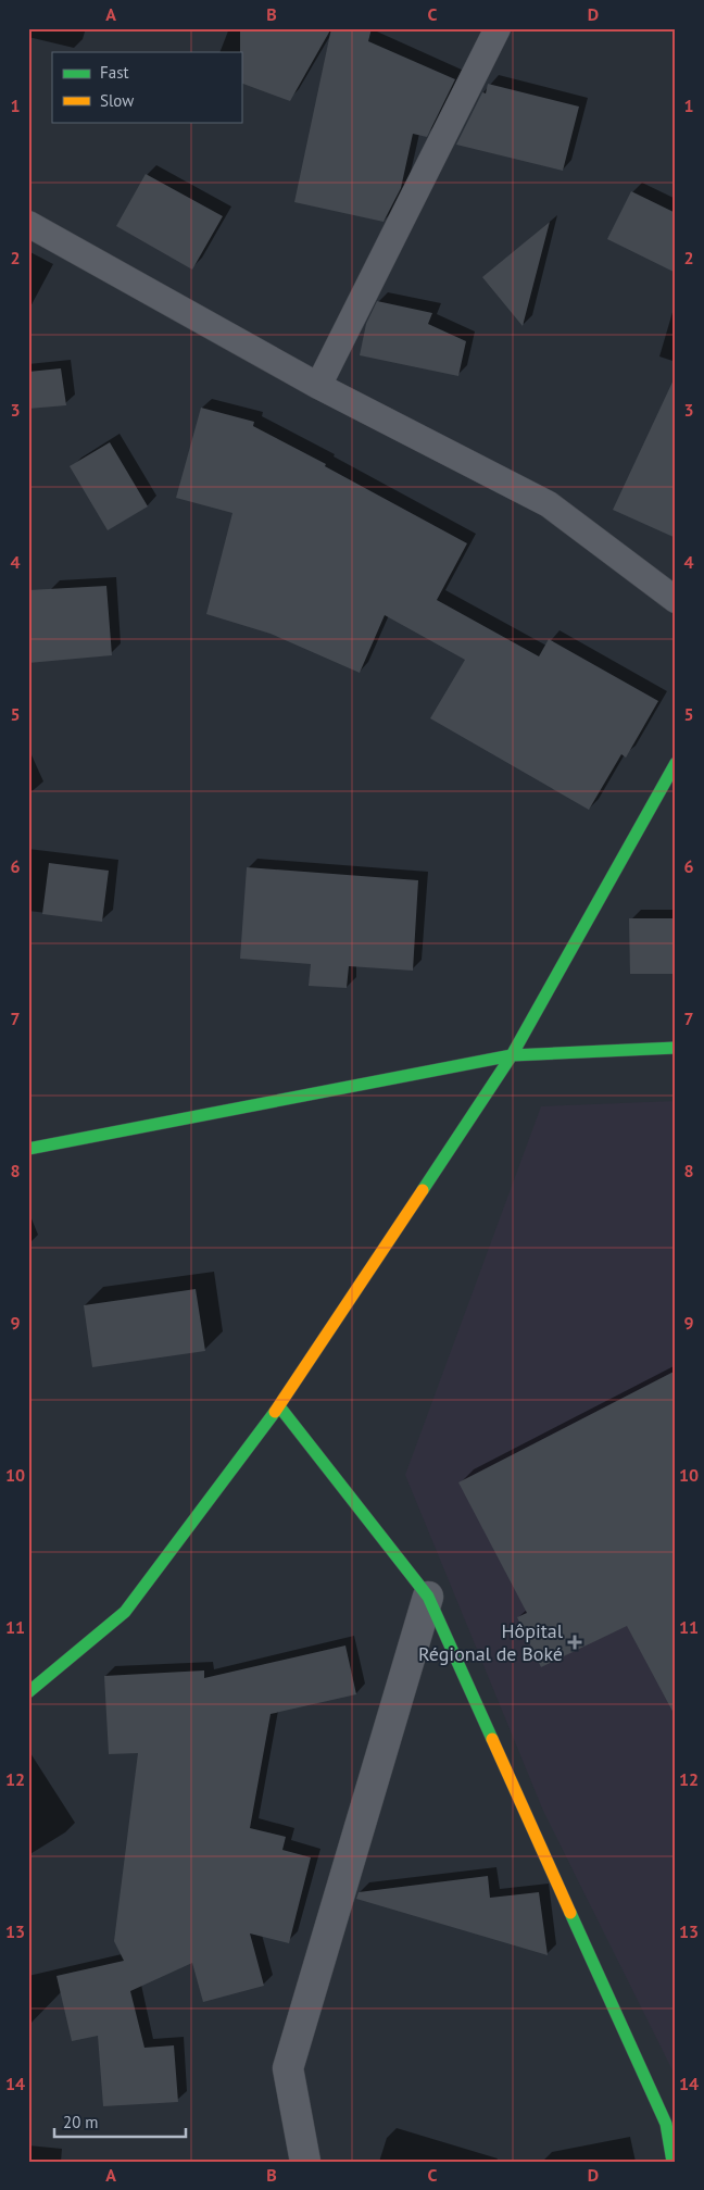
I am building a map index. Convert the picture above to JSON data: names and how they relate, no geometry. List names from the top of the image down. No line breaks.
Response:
{"places":{"health":["Hôpital Régional de Boké"]},"legend":["Fast","Slow"],"scale_bar":"20 m","grid":{"columns":["A","B","C","D"],"rows":["1","2","3","4","5","6","7","8","9","10","11","12","13","14"]}}
